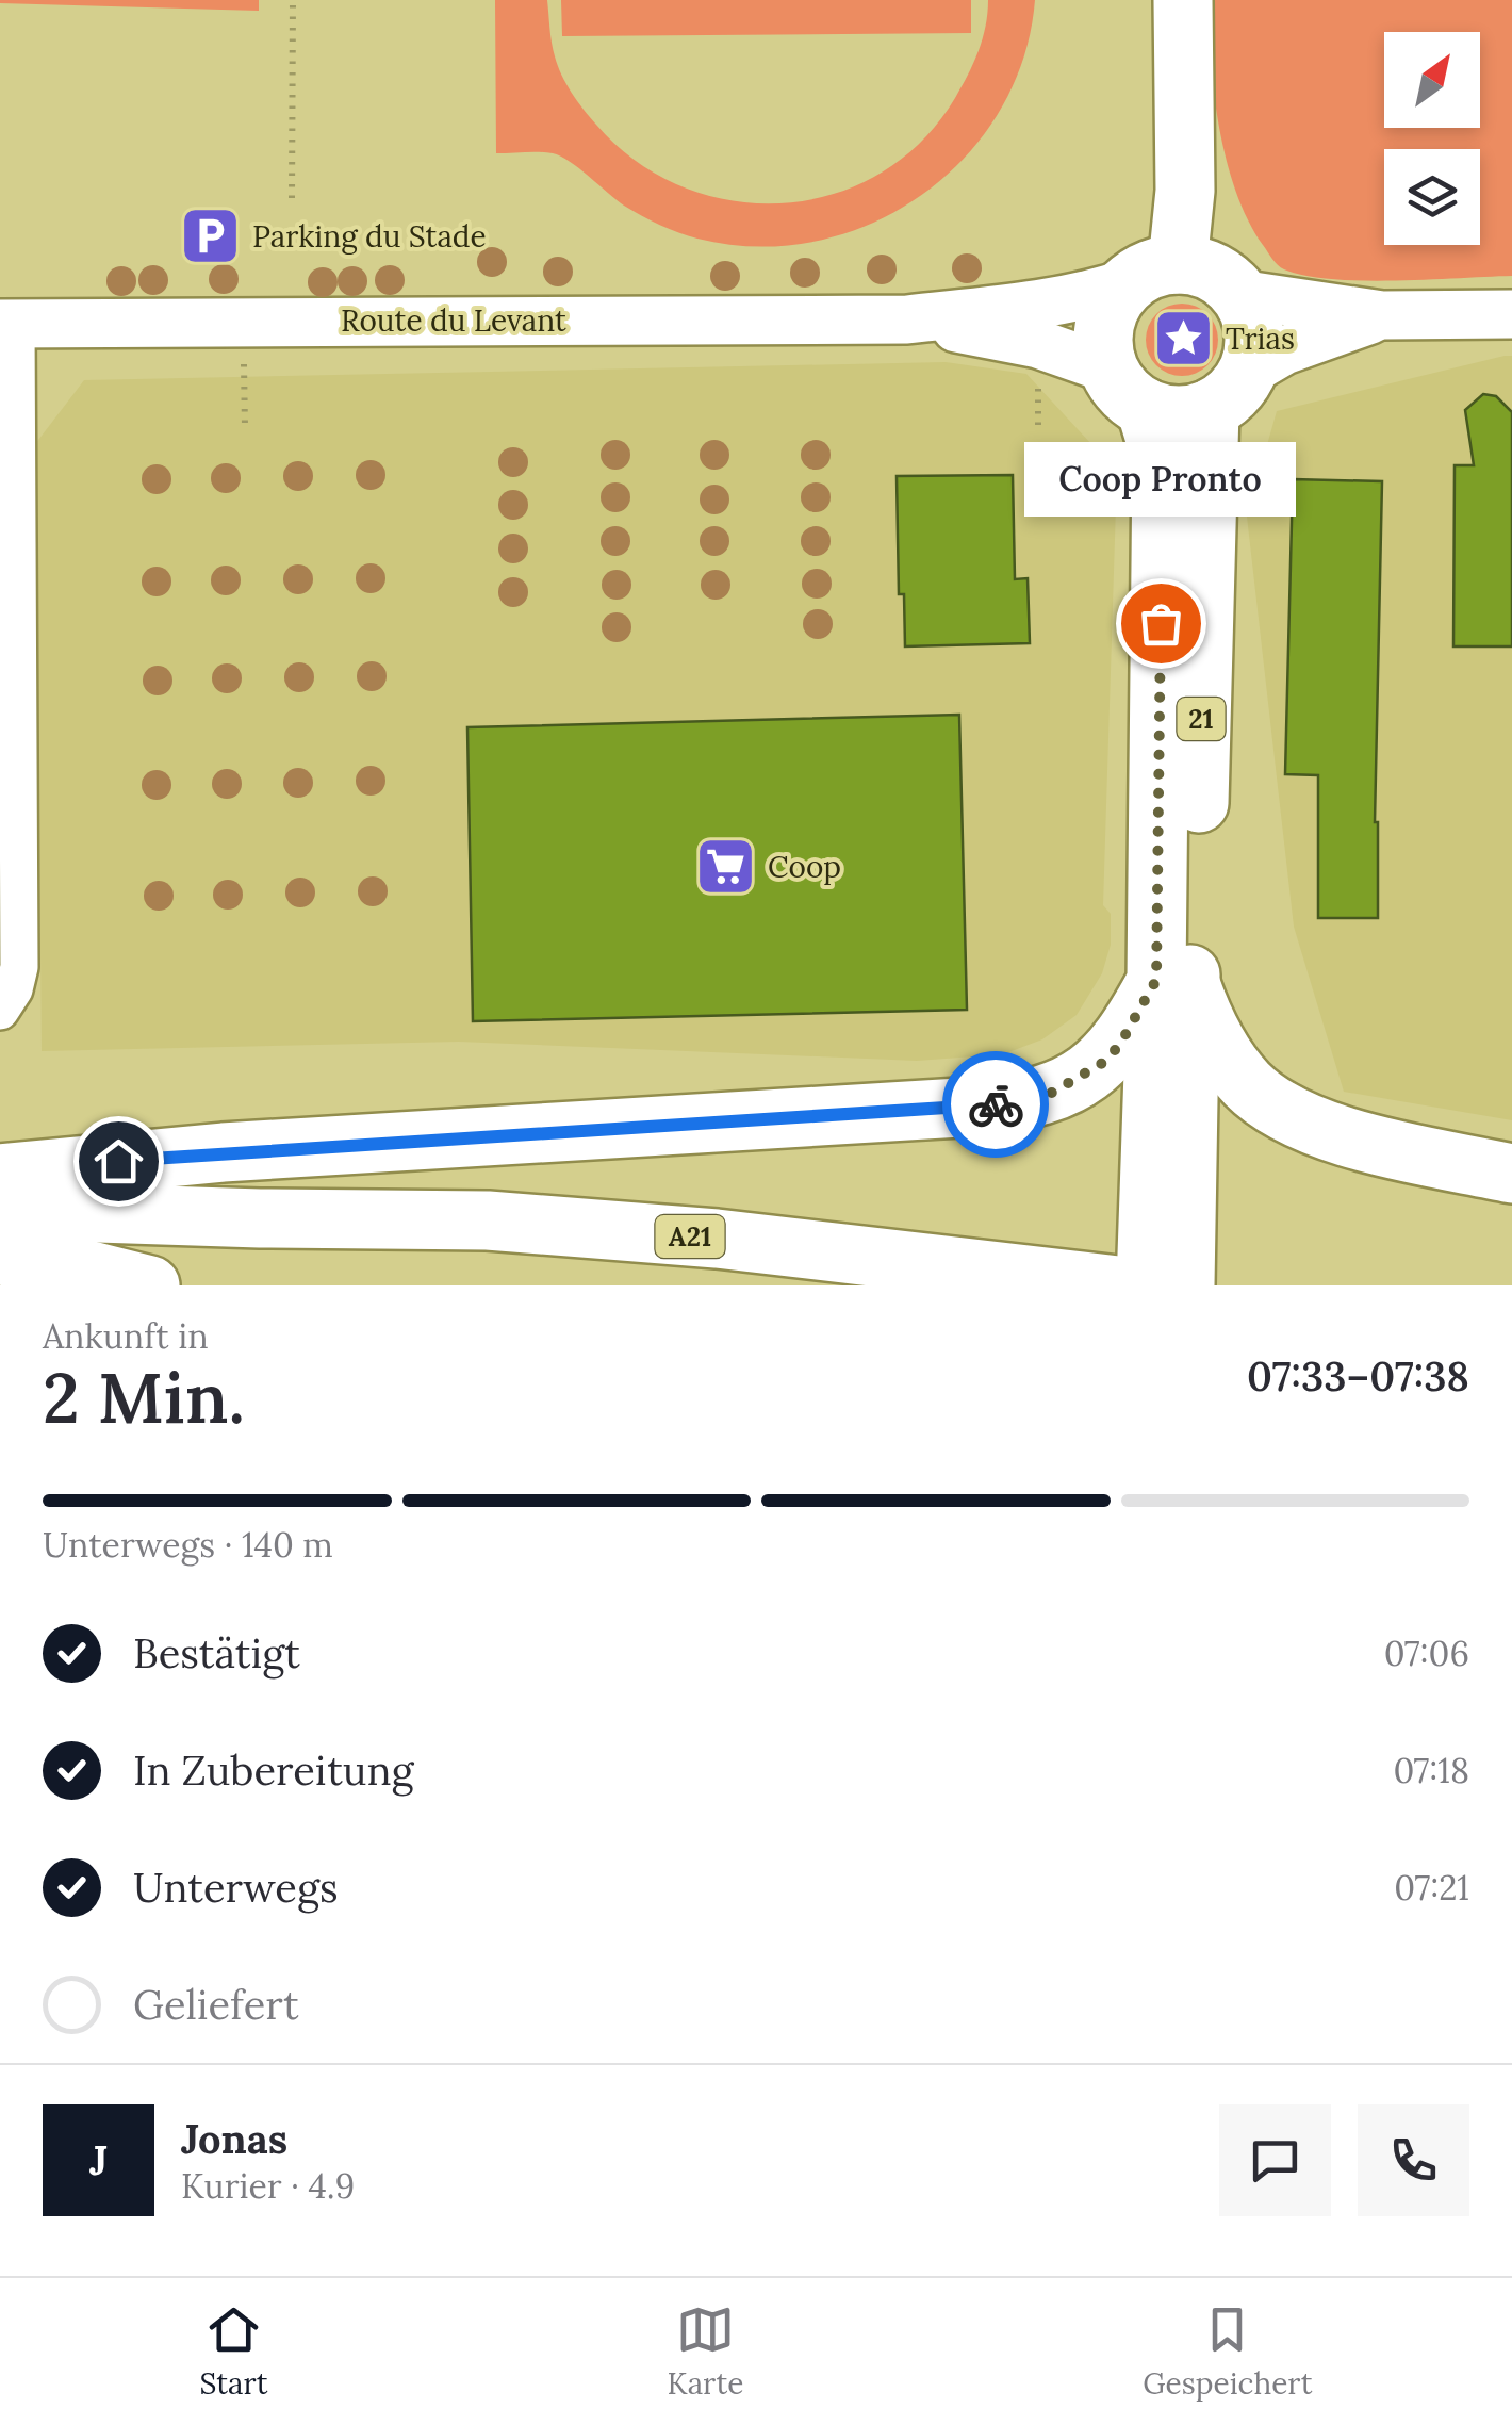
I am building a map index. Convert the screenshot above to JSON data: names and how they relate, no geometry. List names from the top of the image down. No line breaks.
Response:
{"streets":{"main road":["21","A21"],"street":["Route du Levant"]},"crossings":[["Route du Levant","21"]],"places":{"parking":["Parking du Stade"],"place":["Trias"],"other":["Coop Pronto"],"supermarket":["Coop"]},"north":"top right","page":{"bubble":"Coop Pronto","heading":["2 Min.","Ankunft in","07:33–07:38"],"panel":["Jonas","Kurier · 4.9"],"bar":"Unterwegs · 140 m","list":[["Bestätigt","07:06"],["In Zubereitung","07:18"],["Unterwegs","07:21"],"Geliefert"],"round":"J","tabs":["Start","Karte","Gespeichert"]}}
